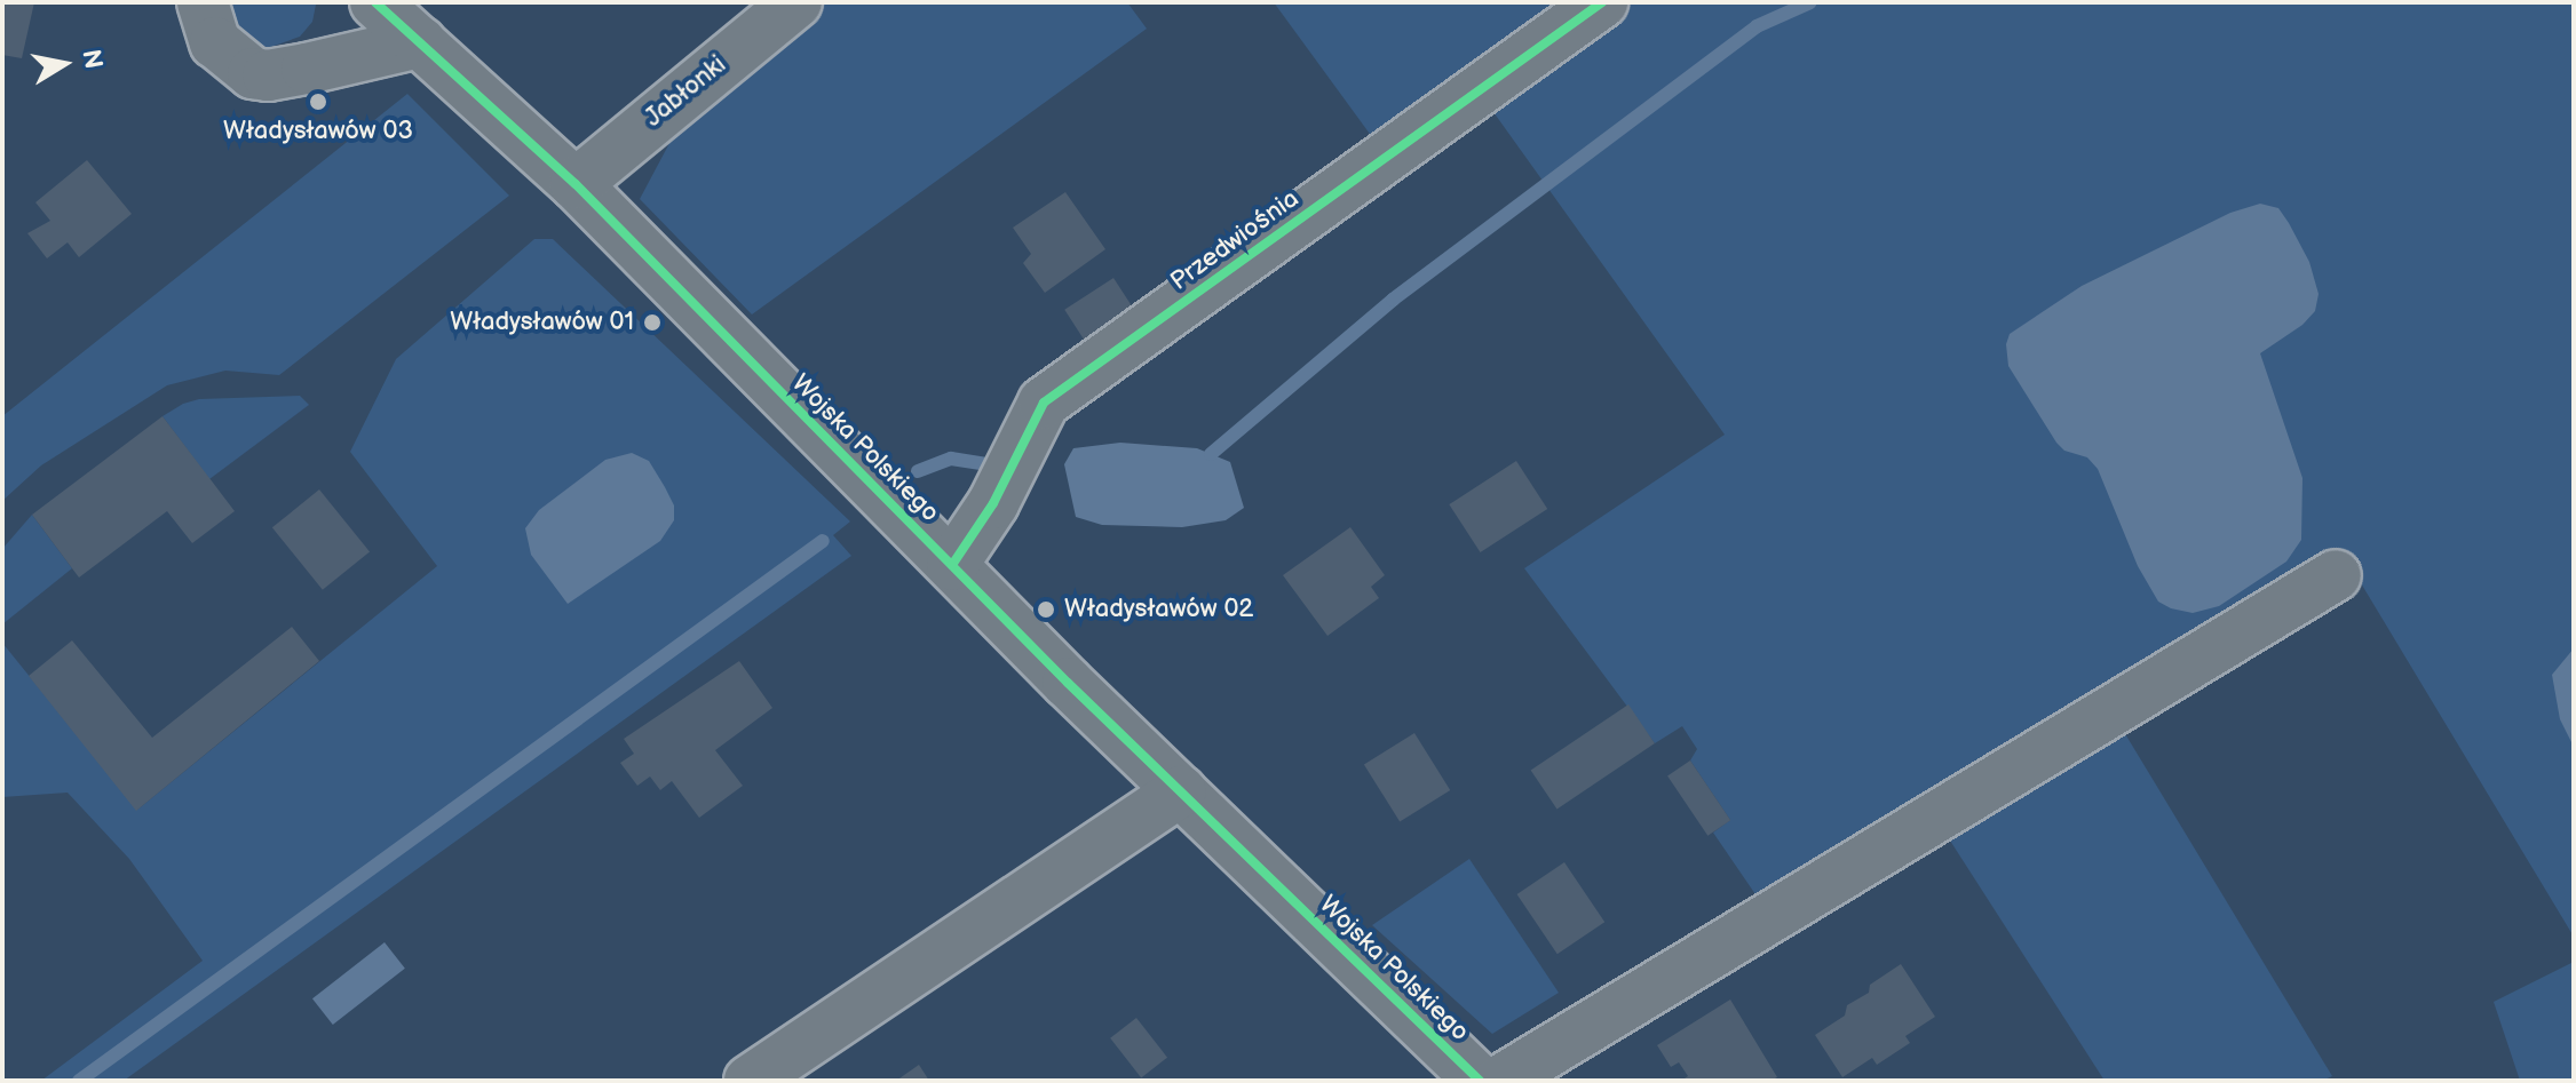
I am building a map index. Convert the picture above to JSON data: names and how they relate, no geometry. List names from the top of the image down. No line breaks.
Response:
{"streets":{"street":["Jabłonki","Przedwiośnia","Wojska Polskiego"]},"crossings":[["Jabłonki","Wojska Polskiego"],["Przedwiośnia","Wojska Polskiego"]],"places":["Władysławów 03","Władysławów 01","Władysławów 02"],"north":"right"}
